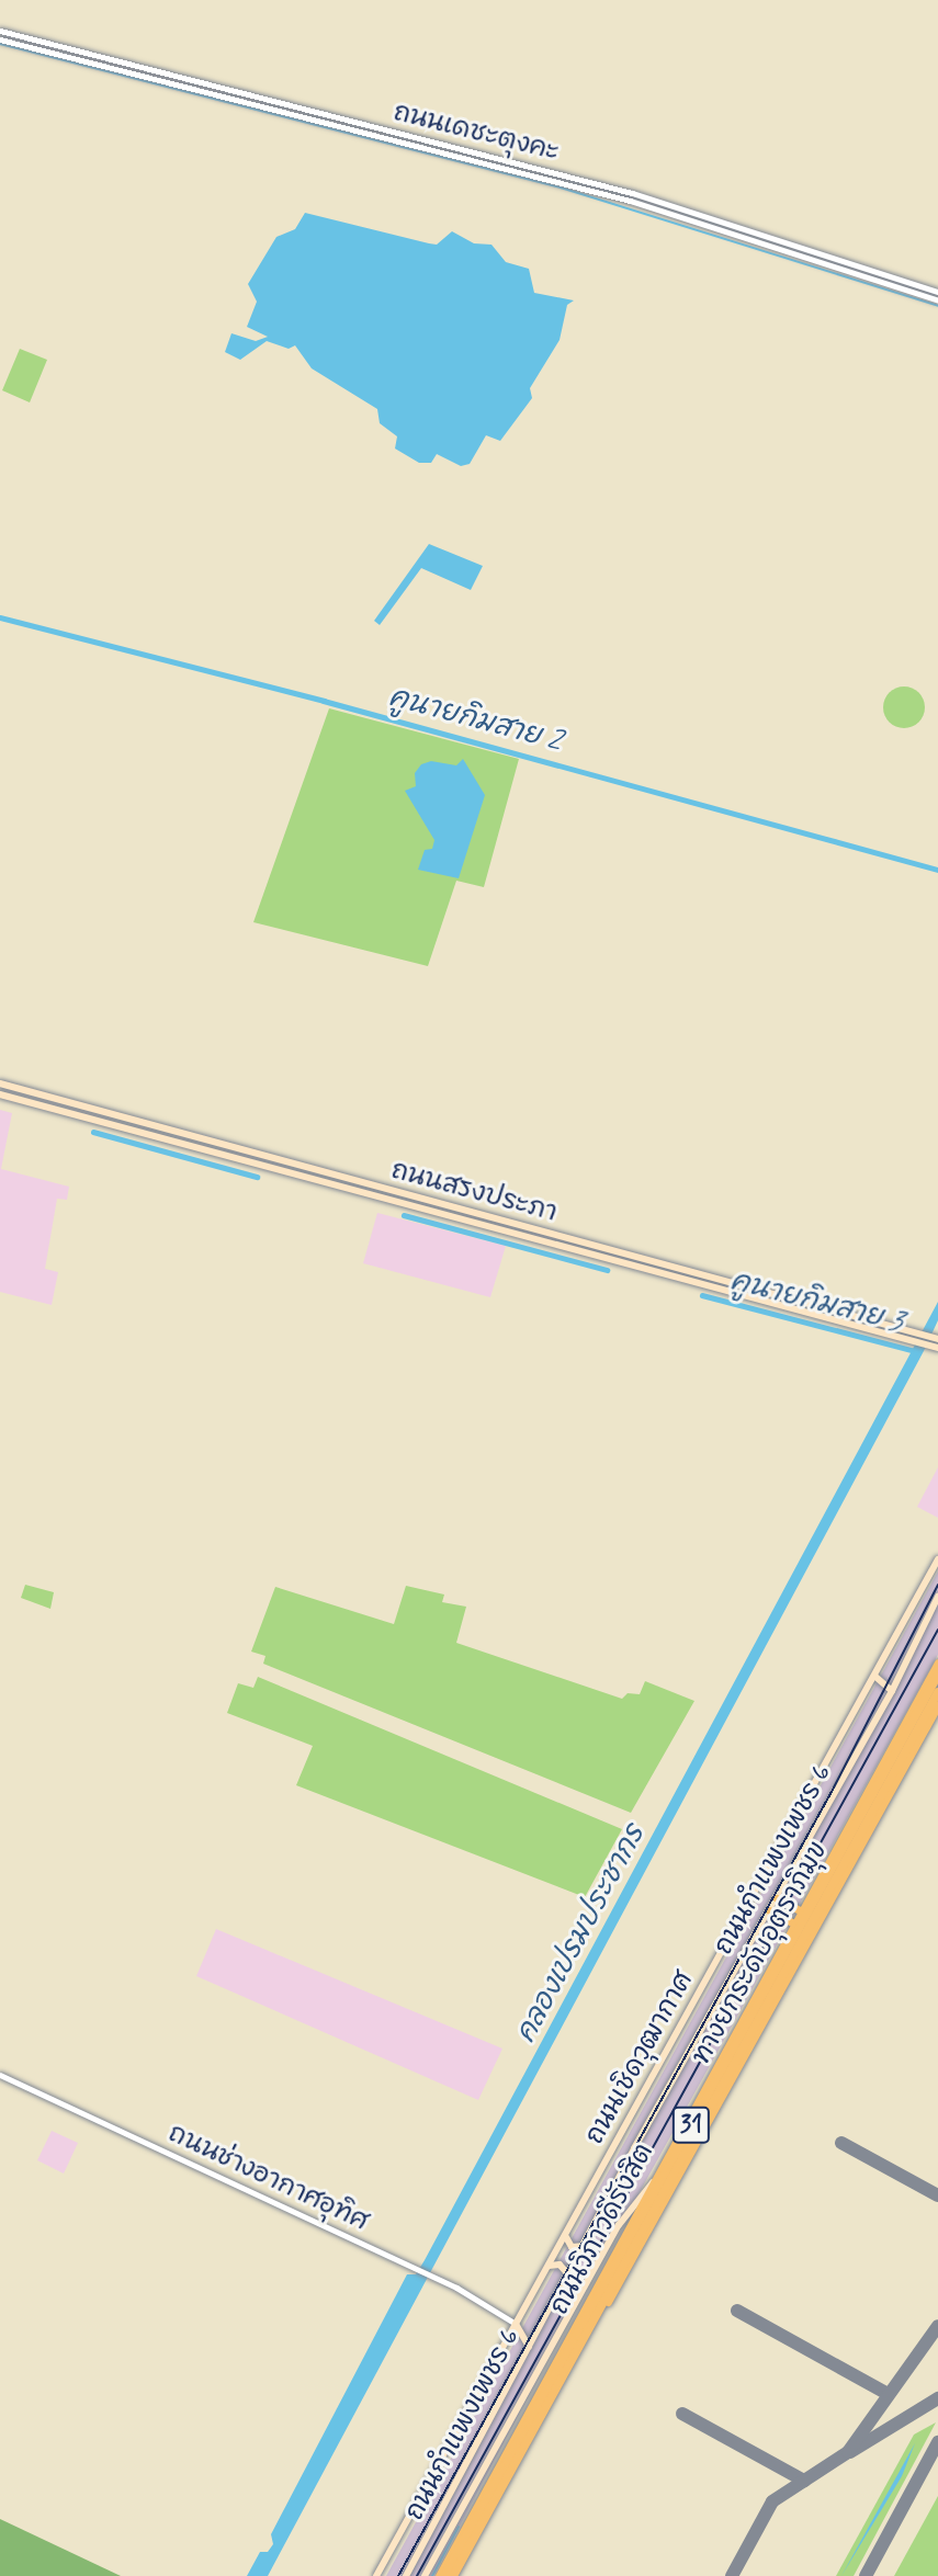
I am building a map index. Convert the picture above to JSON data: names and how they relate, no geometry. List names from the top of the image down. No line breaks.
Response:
{"streets":{"highway":["ทางยกระดับอุตราภิมุข","31","ถนนวิภาวดีรังสิต"],"main road":["ถนนสรงประภา","ถนนกำแพงเพชร 6","ถนนเชิดวุฒากาศ"],"street":["ถนนเดชะตุงคะ","ถนนช่างอากาศอุทิศ"]},"crossings":[["ทางยกระดับอุตราภิมุข","ถนนวิภาวดีรังสิต"],["ถนนเชิดวุฒากาศ","ถนนช่างอากาศอุทิศ"]],"water":["คูนายกิมสาย 2","คูนายกิมสาย 3","คลองเปรมประชากร"]}
